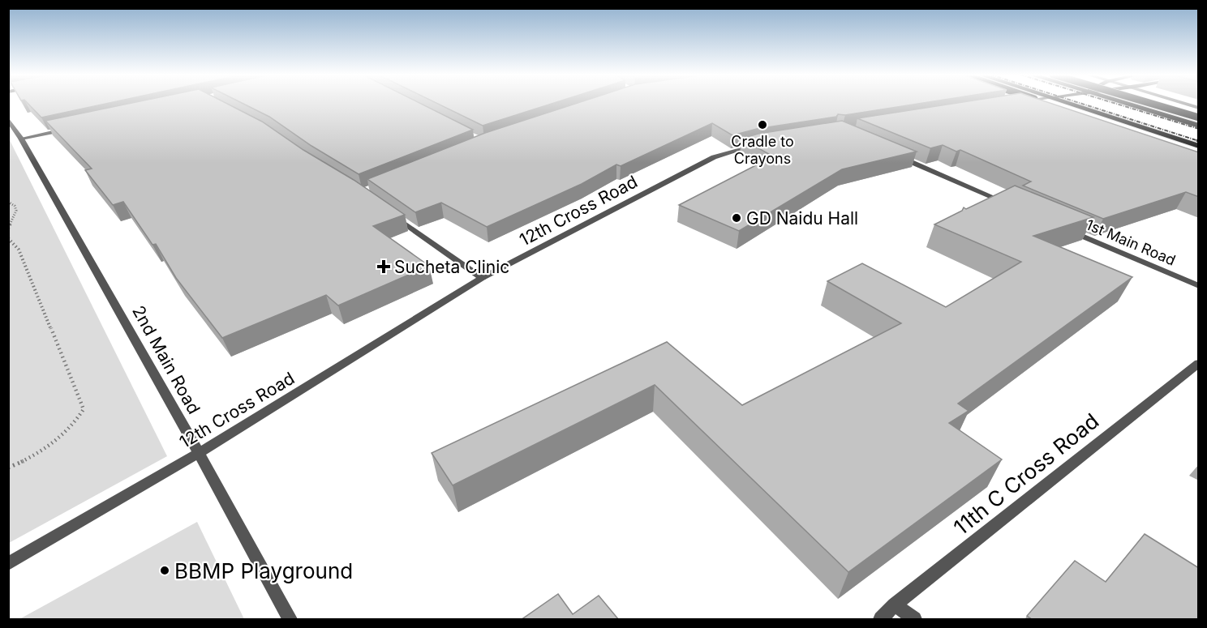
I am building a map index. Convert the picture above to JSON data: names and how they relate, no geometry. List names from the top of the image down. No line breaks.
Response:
{"streets":{"street":["12th Cross Road","1st Main Road","2nd Main Road","11th C Cross Road"]},"crossings":[["12th Cross Road","2nd Main Road"]],"places":{"other":["Cradle to Crayons","GD Naidu Hall","BBMP Playground"],"health":["Sucheta Clinic"]}}
